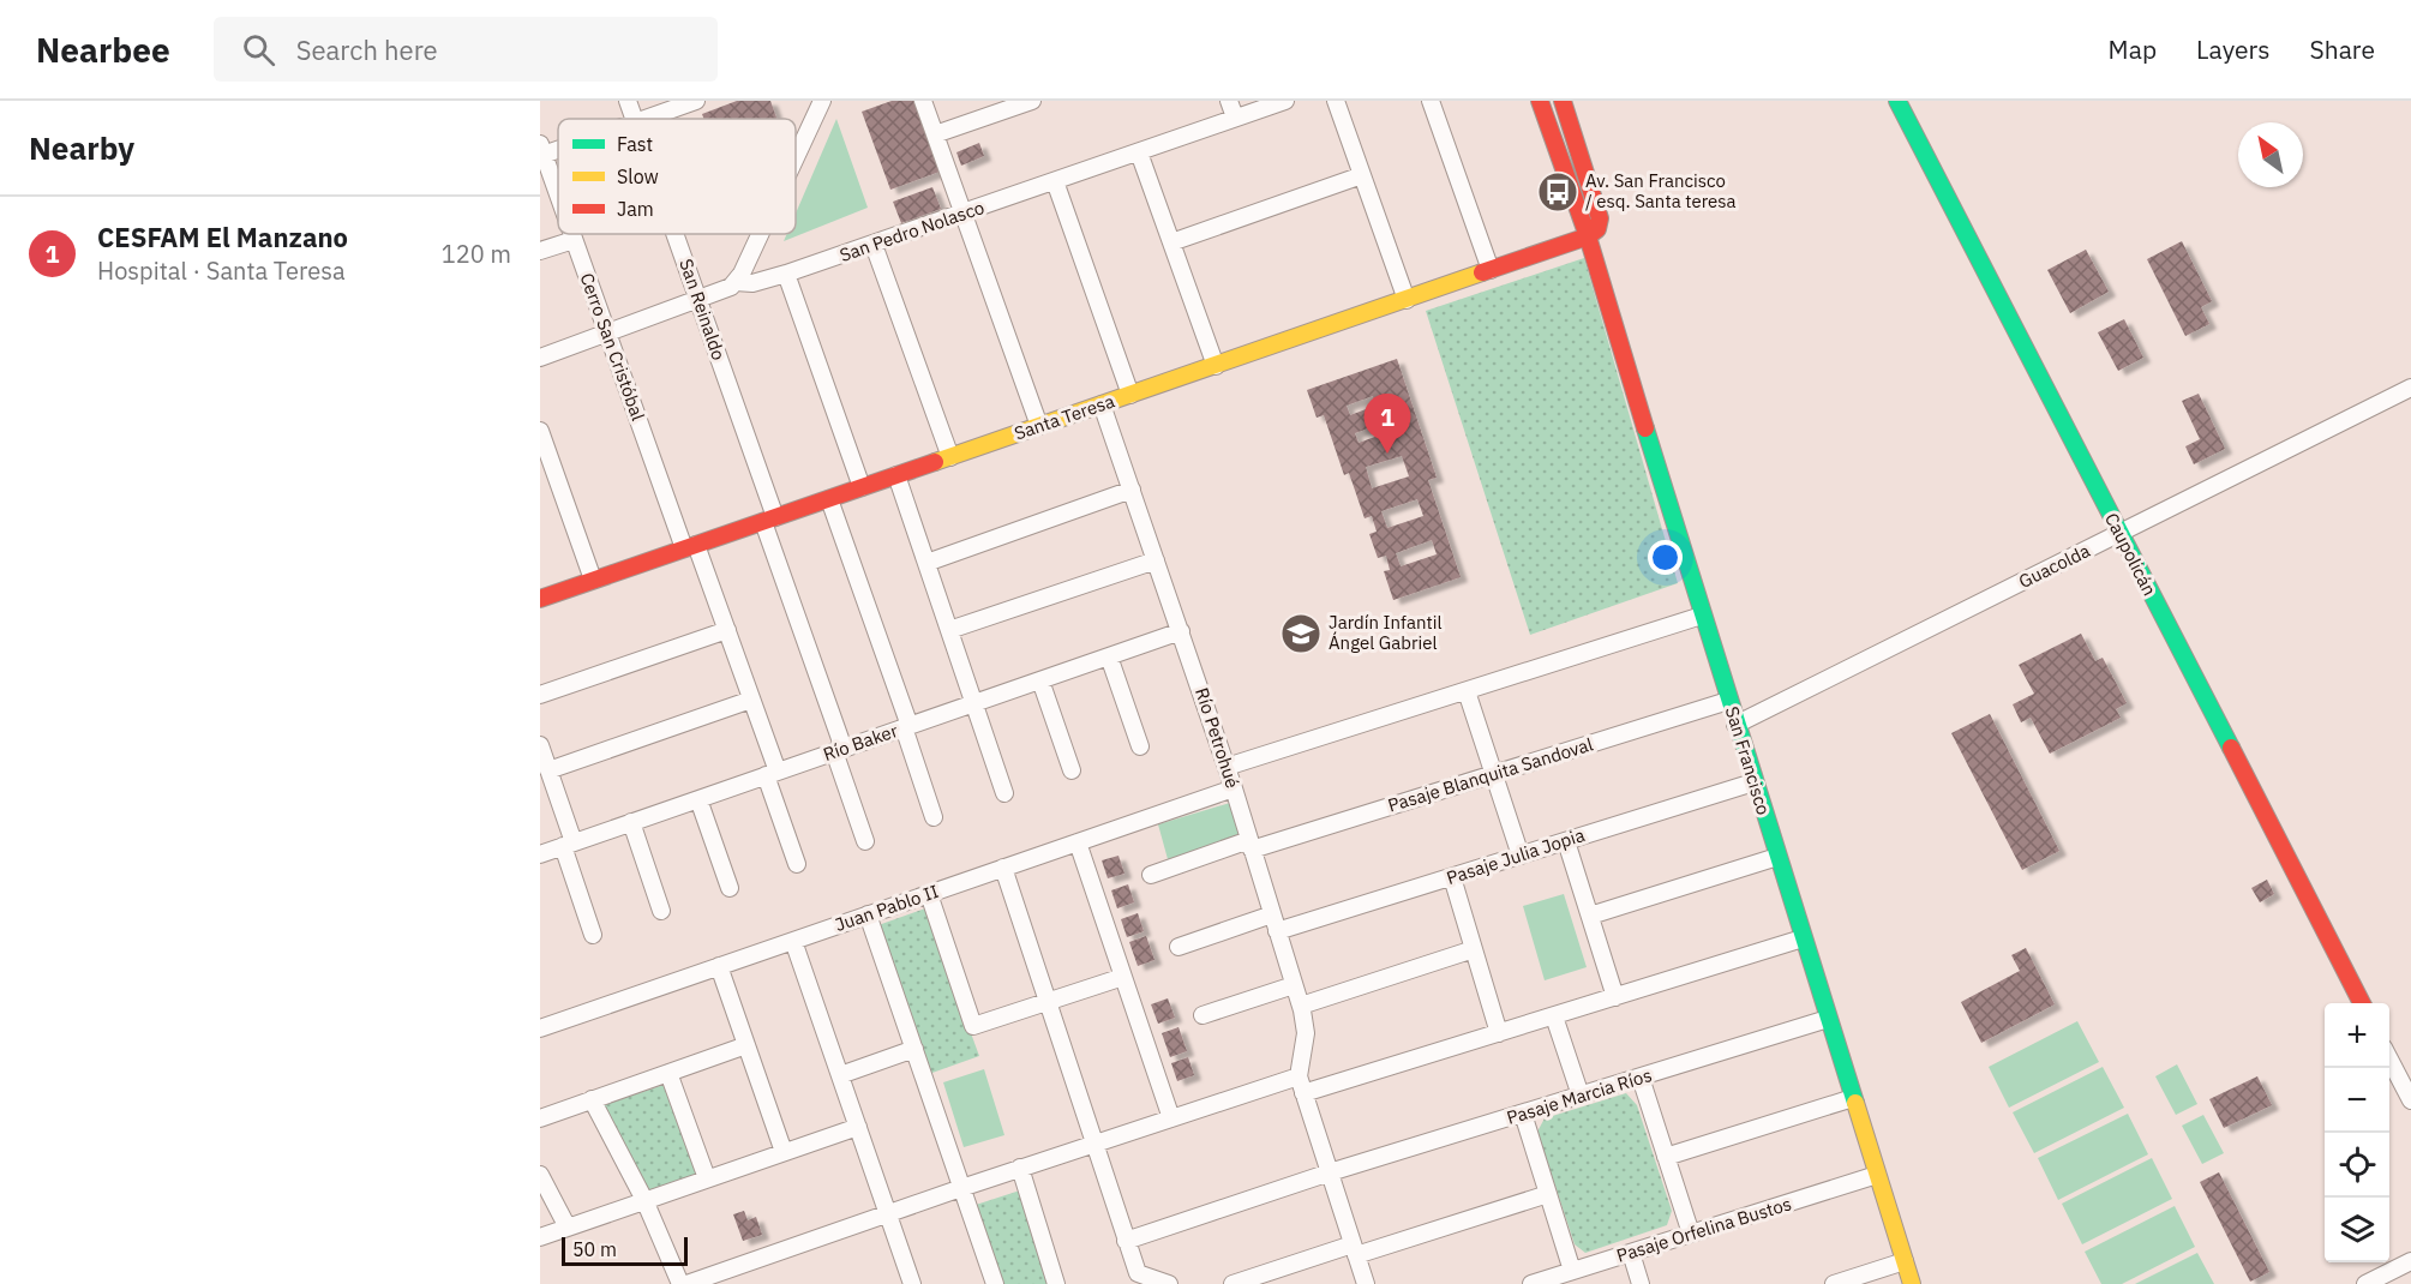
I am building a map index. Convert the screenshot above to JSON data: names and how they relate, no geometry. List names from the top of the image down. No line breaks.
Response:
{"streets":{"street":["San Pedro Nolasco","San Reinaldo","Cerro San Cristóbal","Santa Teresa","Caupolicán","Guacolda","Río Petrohué","Río Baker","San Francisco","Pasaje Blanquita Sandoval","Pasaje Julia Jopia","Juan Pablo II","Pasaje Marcia Ríos","Pasaje Orfelina Bustos"]},"crossings":[["San Pedro Nolasco","San Reinaldo"],["San Pedro Nolasco","Cerro San Cristóbal"],["San Reinaldo","Santa Teresa"],["San Reinaldo","Río Baker"],["Cerro San Cristóbal","Santa Teresa"],["Cerro San Cristóbal","Río Baker"],["Santa Teresa","Río Petrohué"],["Santa Teresa","San Francisco"],["Caupolicán","Guacolda"],["Guacolda","San Francisco"],["Río Petrohué","Río Baker"],["Río Petrohué","Pasaje Blanquita Sandoval"],["Río Petrohué","Pasaje Julia Jopia"],["Río Petrohué","Juan Pablo II"],["San Francisco","Pasaje Blanquita Sandoval"],["San Francisco","Pasaje Julia Jopia"],["San Francisco","Pasaje Marcia Ríos"],["San Francisco","Pasaje Orfelina Bustos"]],"places":{"bus stop":["Av. San Francisco / esq. Santa teresa"],"school or university":["Jardín Infantil Ángel Gabriel"]},"legend":["Fast","Slow","Jam"],"scale_bar":"50 m","north":"top left","page":{"header":"Nearbee","search":"Search here","nav":["Map","Layers","Share"],"heading":"Nearby","list":[{"mark":"1","name":"CESFAM El Manzano","note":"Hospital · Santa Teresa","value":"120 m"}],"pins":"1","map_buttons":["+","−"],"scale":"50 m"}}
